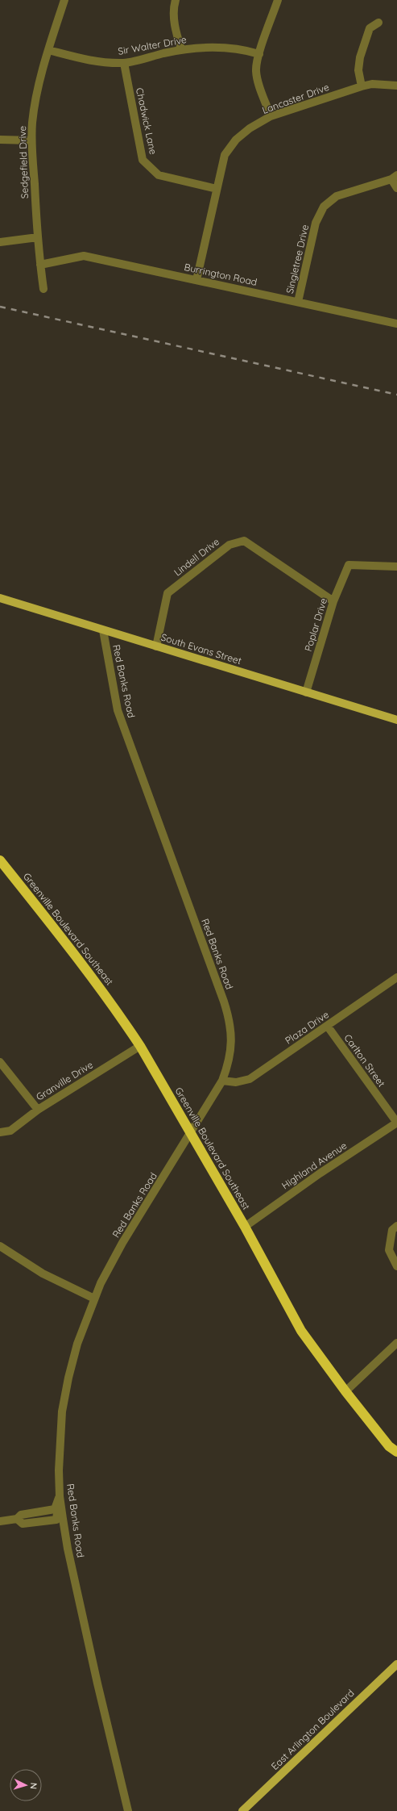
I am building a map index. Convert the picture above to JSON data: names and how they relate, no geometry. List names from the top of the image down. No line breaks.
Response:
{"streets":{"highway":["Greenville Boulevard Southeast"],"main road":["South Evans Street","East Arlington Boulevard"],"street":["Sir Walter Drive","Lancaster Drive","Chadwick Lane","Sedgefield Drive","Singletree Drive","Burrington Road","Lindell Drive","Poplar Drive","Red Banks Road","Plaza Drive","Carlton Street","Granville Drive","Highland Avenue"]},"crossings":[["Sir Walter Drive","Chadwick Lane"],["Sir Walter Drive","Sedgefield Drive"],["Lancaster Drive","Chadwick Lane"],["Lancaster Drive","Burrington Road"],["Sedgefield Drive","Burrington Road"],["Singletree Drive","Burrington Road"],["Lindell Drive","Poplar Drive"],["Lindell Drive","South Evans Street"],["Poplar Drive","South Evans Street"],["South Evans Street","Red Banks Road"],["Red Banks Road","Greenville Boulevard Southeast"],["Red Banks Road","Plaza Drive"],["Greenville Boulevard Southeast","Granville Drive"],["Greenville Boulevard Southeast","Highland Avenue"],["Plaza Drive","Carlton Street"],["Carlton Street","Highland Avenue"]],"north":"right"}
